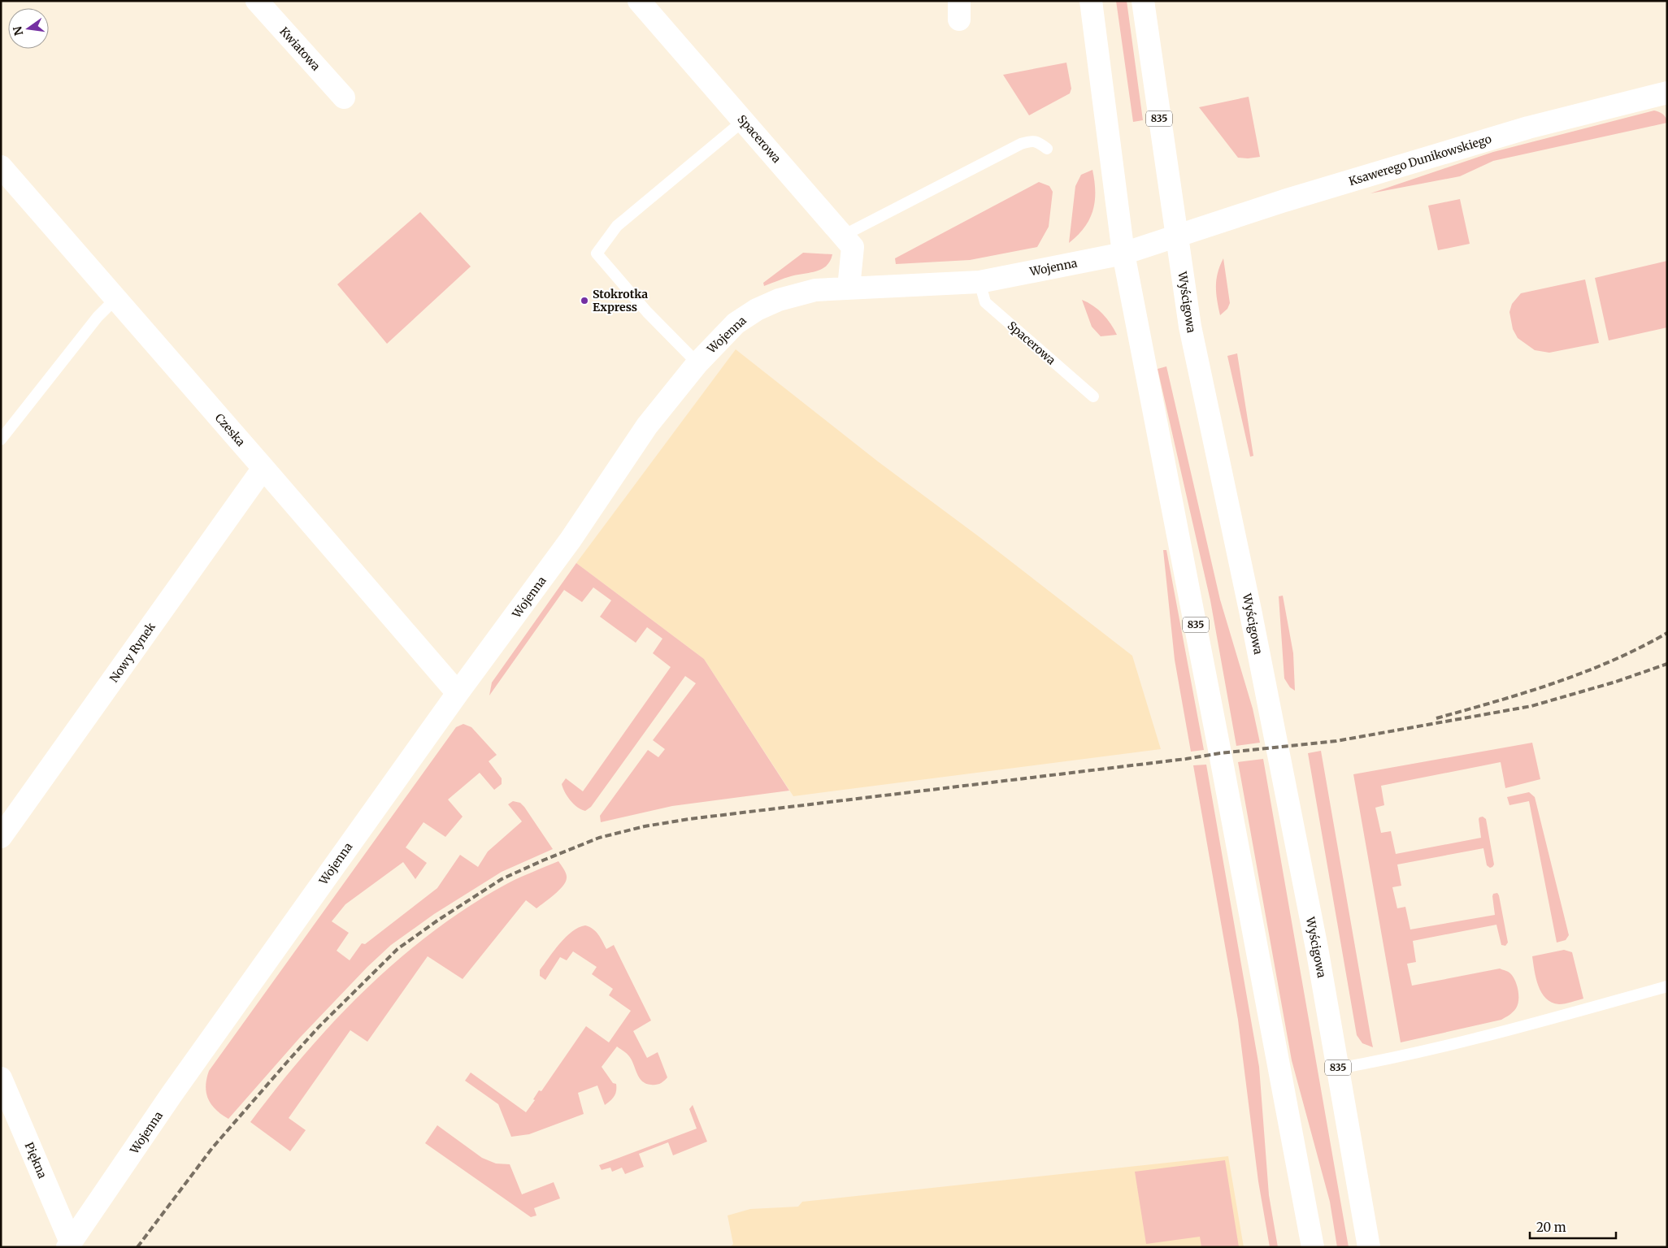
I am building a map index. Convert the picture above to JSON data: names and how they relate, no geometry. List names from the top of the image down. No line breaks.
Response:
{"streets":{"street":["Kwiatowa","835","Spacerowa","Ksawerego Dunikowskiego","Wojenna","Wyścigowa","Czeska","Nowy Rynek","Piękna"]},"crossings":[["835","Wojenna"],["Spacerowa","Wojenna"],["Ksawerego Dunikowskiego","Wojenna"],["Ksawerego Dunikowskiego","Wyścigowa"],["Wojenna","Wyścigowa"],["Wojenna","Czeska"],["Wojenna","Piękna"],["Czeska","Nowy Rynek"]],"places":["Stokrotka Express"],"scale_bar":"20 m","north":"left"}
